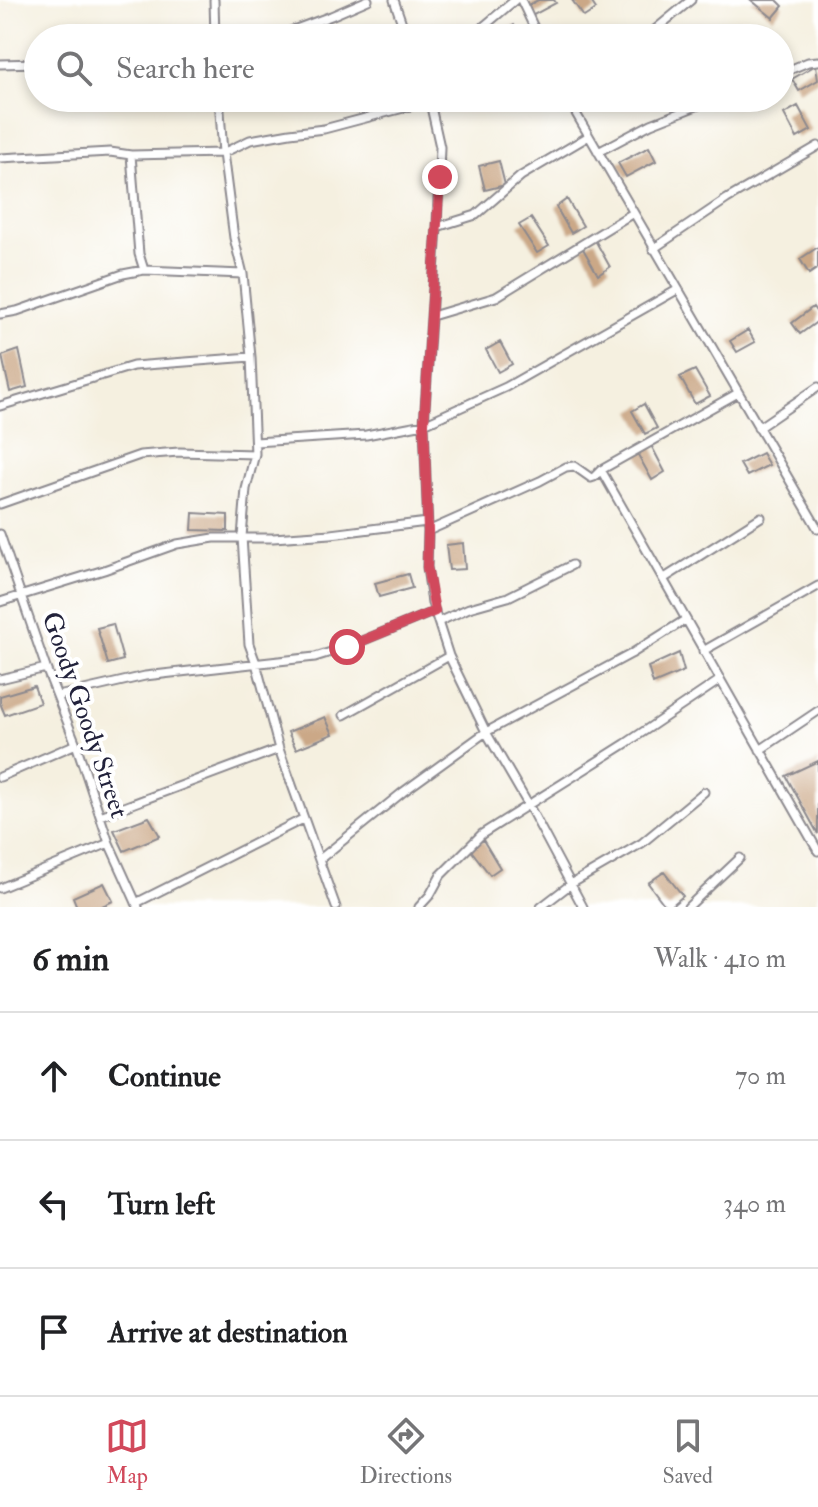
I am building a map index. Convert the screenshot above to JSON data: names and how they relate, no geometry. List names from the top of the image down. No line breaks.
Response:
{"streets":{"street":["Goody Goody Street"]},"page":{"search":"Search here","heading":["6 min","Walk · 410 m"],"list":[["Continue","70 m"],["Turn left","340 m"],"Arrive at destination"],"nav":["Map","Directions","Saved"]}}
